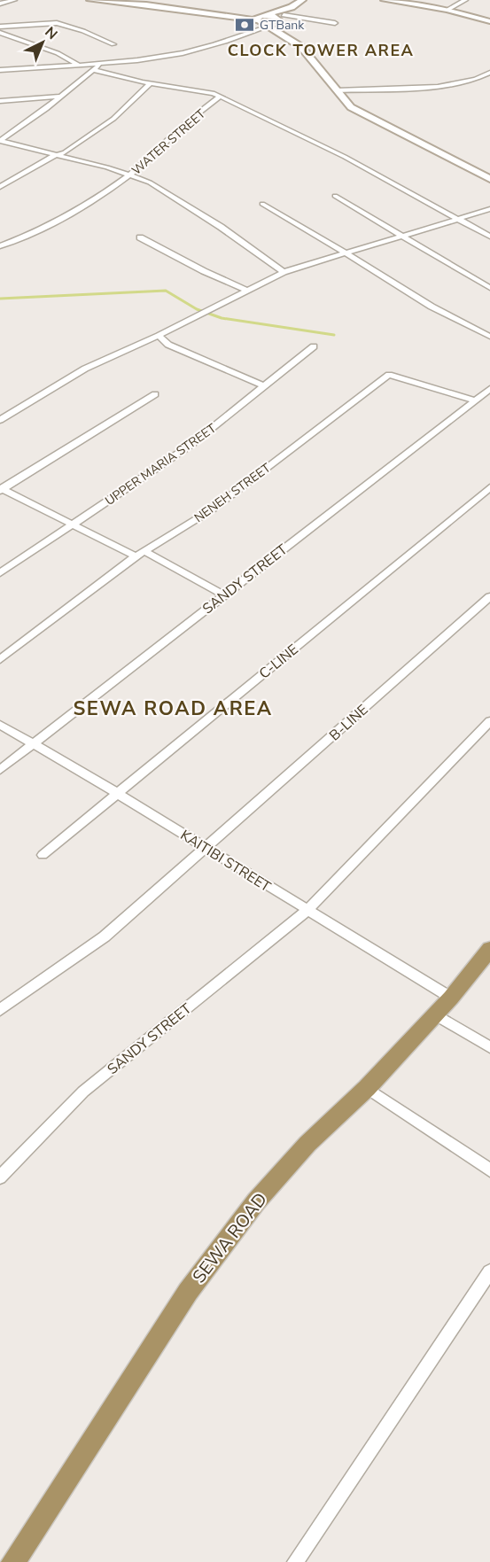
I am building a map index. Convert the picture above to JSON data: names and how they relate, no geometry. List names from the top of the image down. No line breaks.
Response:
{"streets":{"main road":["SEWA ROAD"],"street":["WATER STREET","UPPER MARIA STREET","NENEH STREET","SANDY STREET","C-LINE","B-LINE","KAITIBI STREET"]},"crossings":[["NENEH STREET","SANDY STREET"],["SANDY STREET","KAITIBI STREET"],["C-LINE","KAITIBI STREET"],["B-LINE","KAITIBI STREET"],["KAITIBI STREET","SEWA ROAD"]],"districts":["CLOCK TOWER AREA","SEWA ROAD AREA"],"places":{"bank":["GTBank"]},"north":"top right"}
